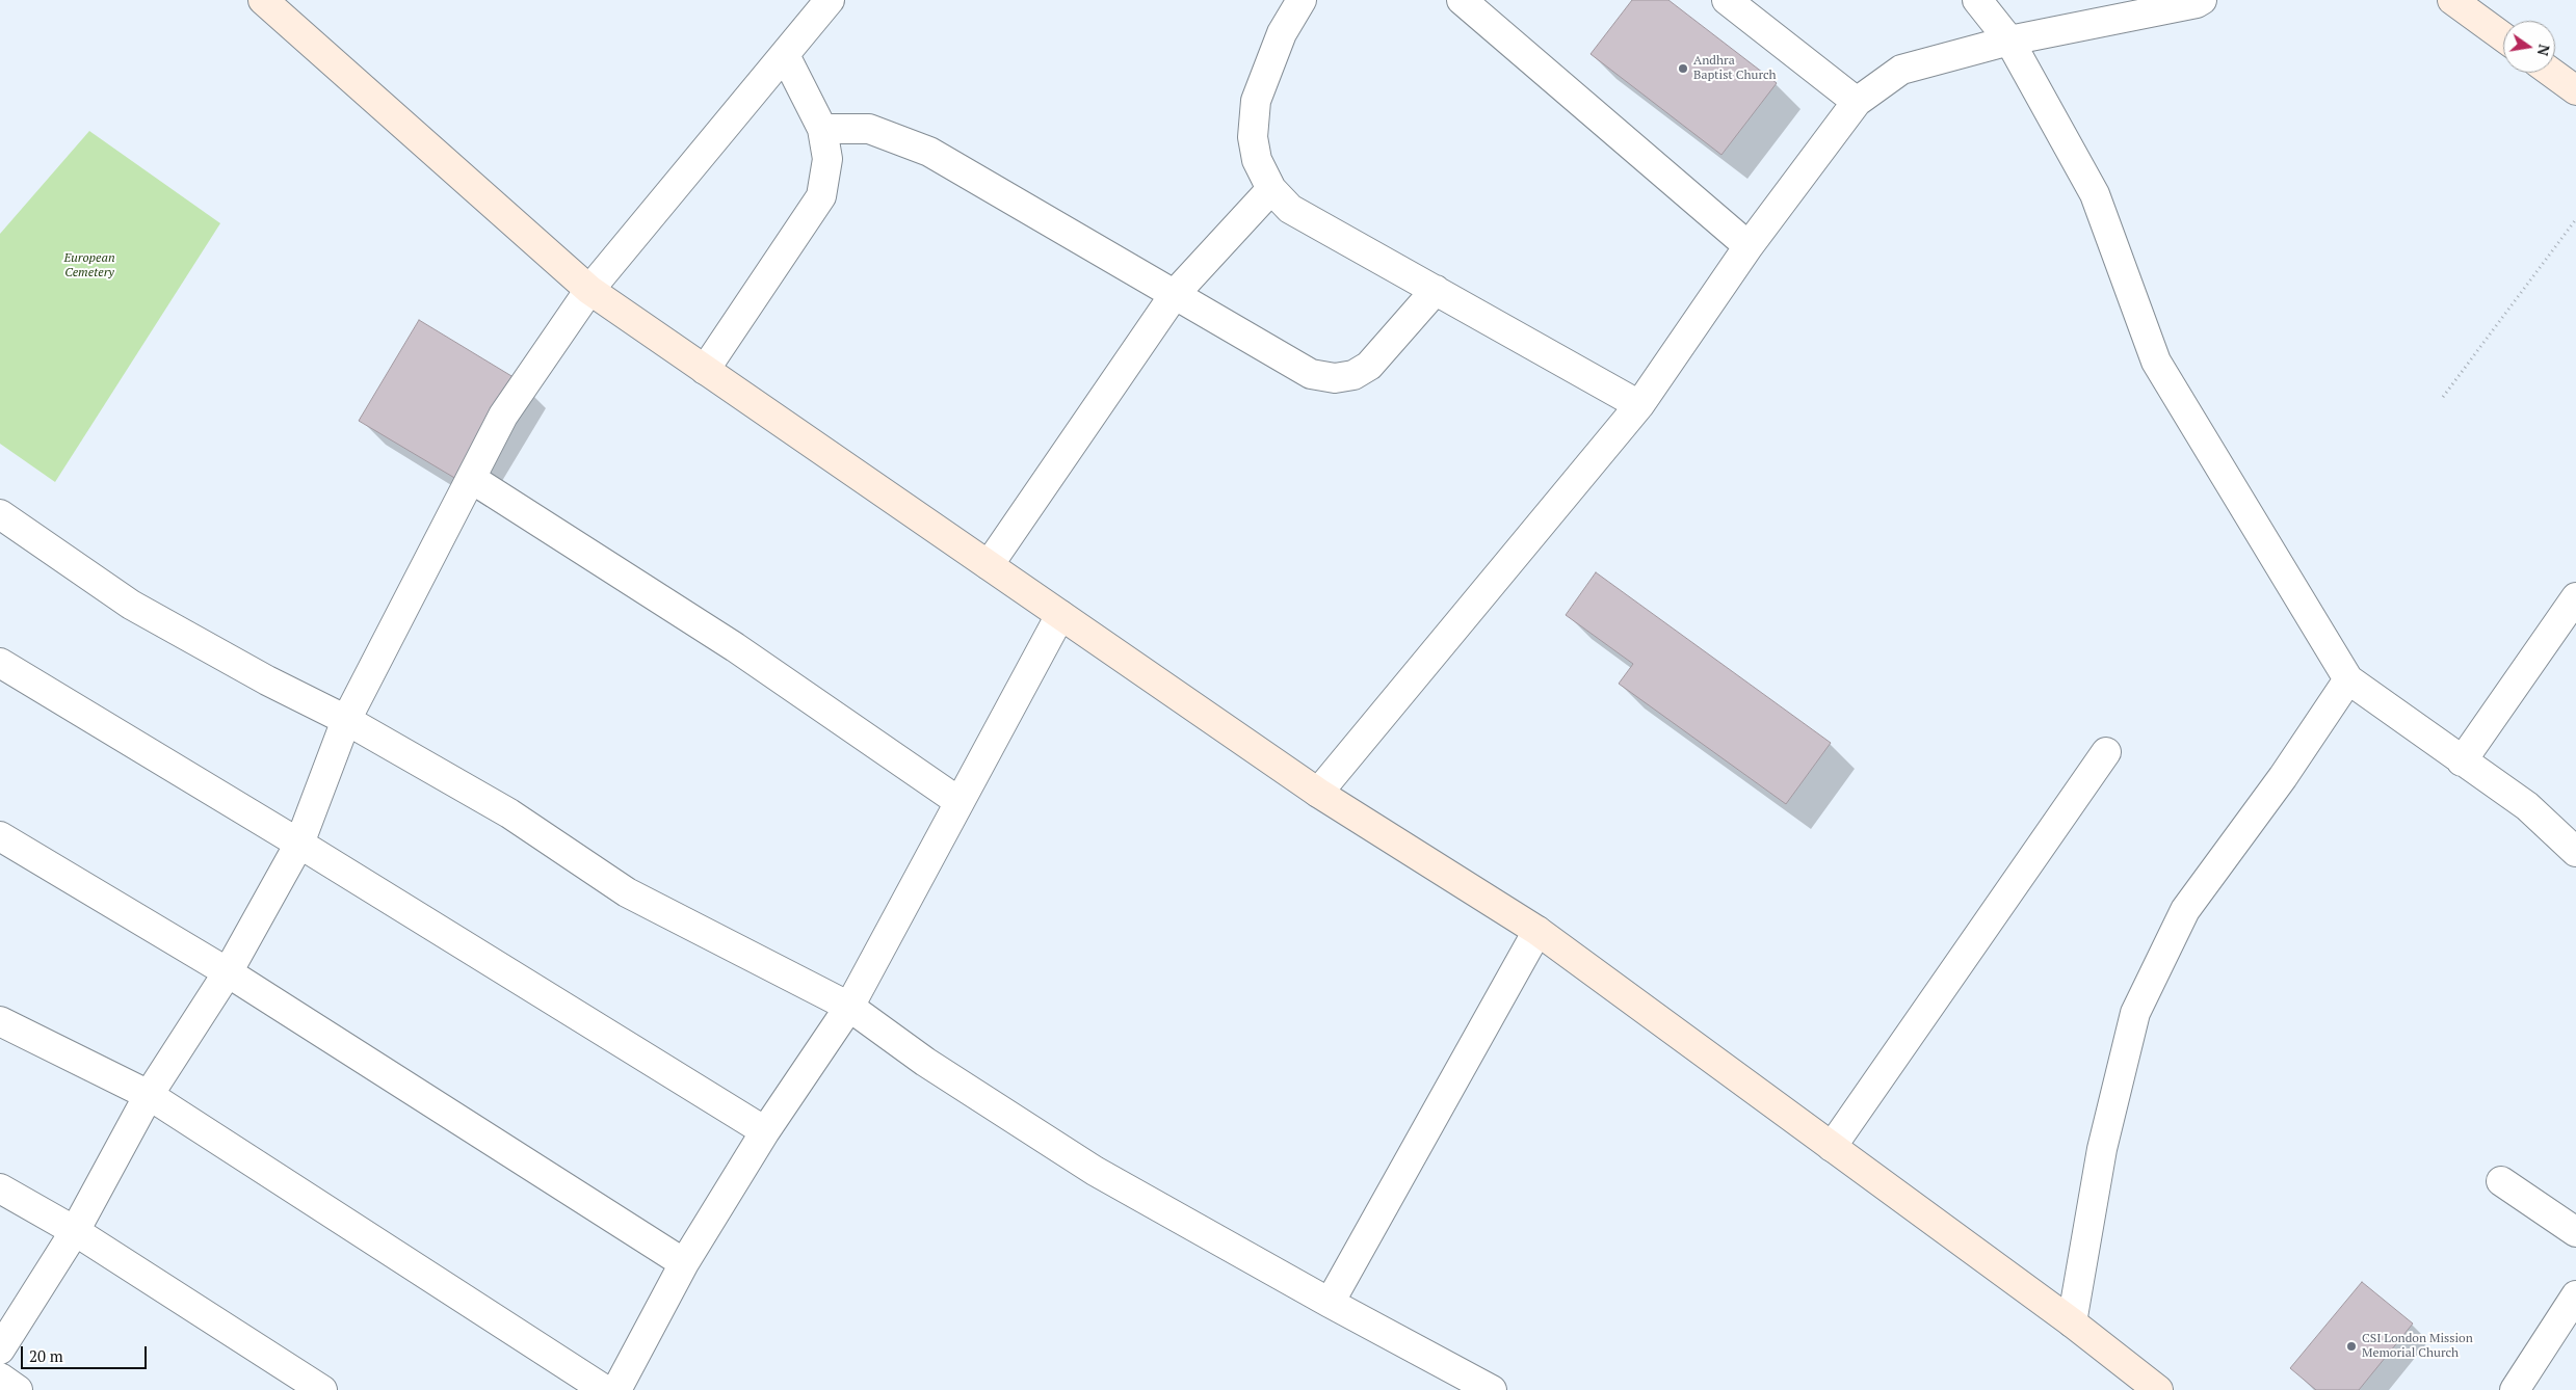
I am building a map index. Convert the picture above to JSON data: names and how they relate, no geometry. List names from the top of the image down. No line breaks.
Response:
{"parks":["European Cemetery"],"places":["Andhra Baptist Church","CSI London Mission Memorial Church"],"scale_bar":"20 m","north":"right"}
